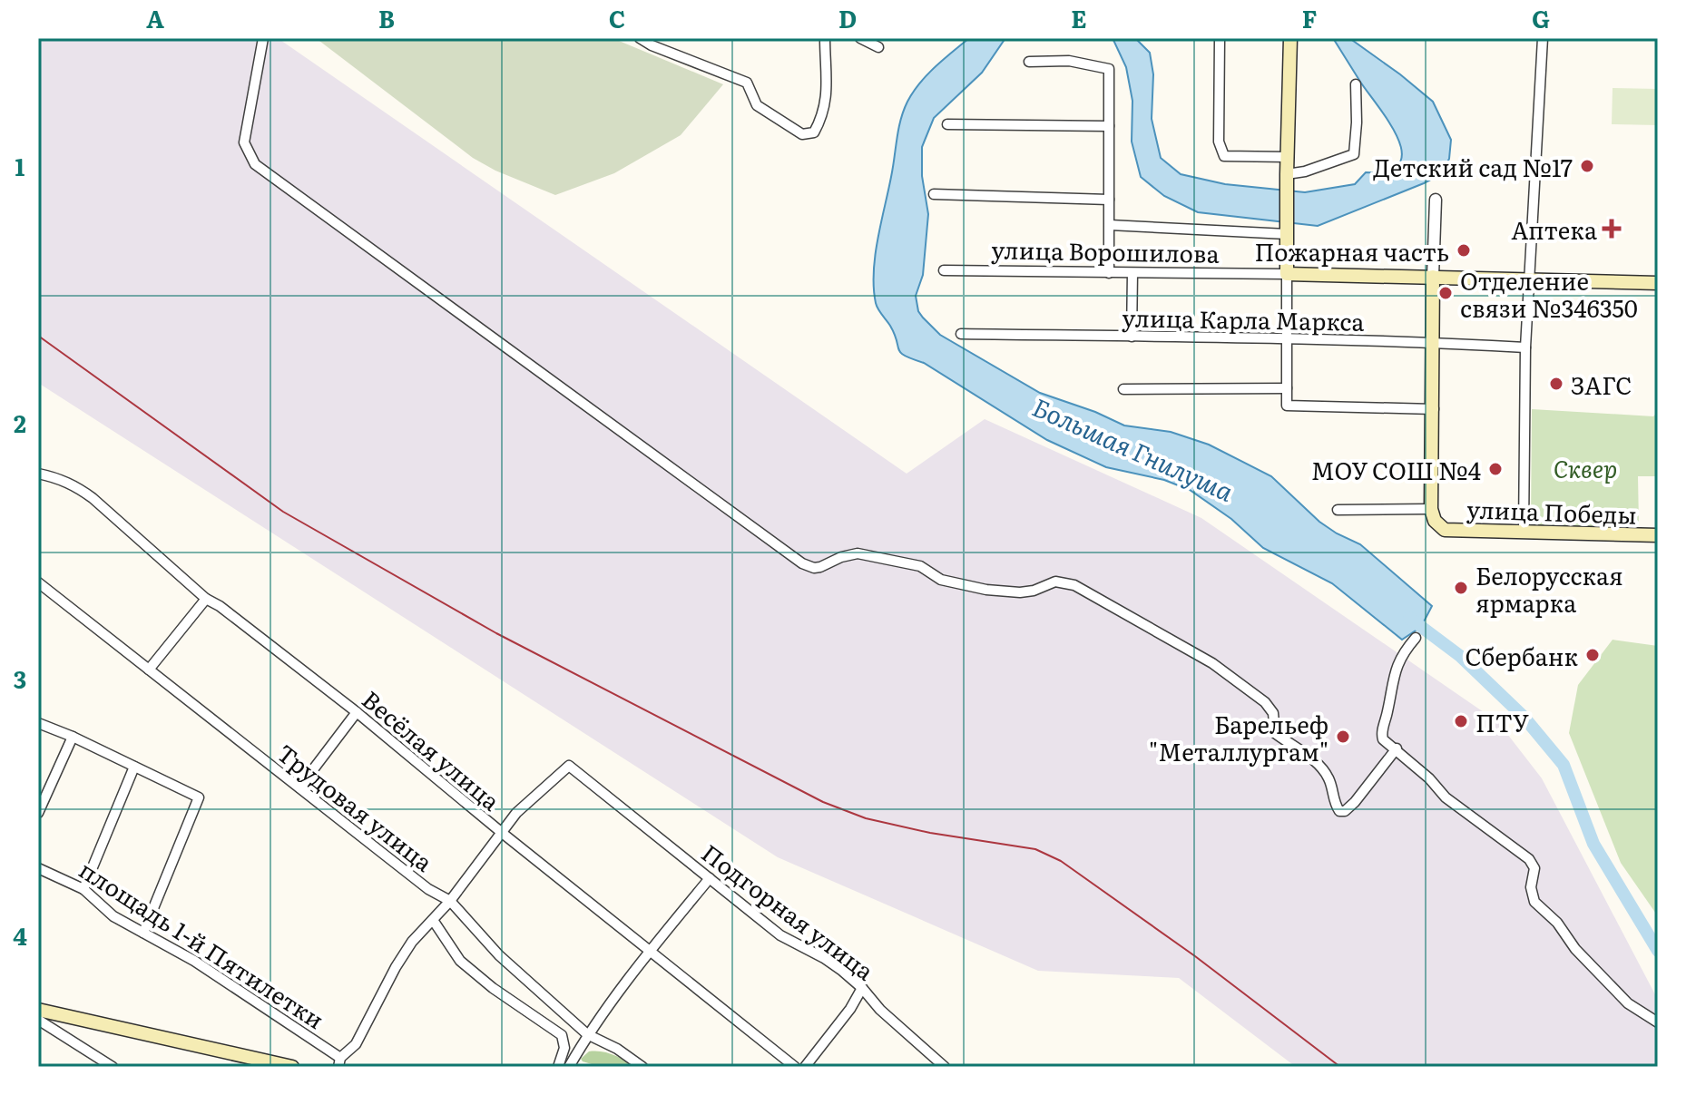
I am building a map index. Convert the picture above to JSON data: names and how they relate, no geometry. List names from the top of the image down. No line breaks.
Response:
{"streets":{"main road":["улица Ворошилова","улица Победы"],"street":["улица Карла Маркса","Весёлая улица","Трудовая улица","Подгорная улица","площадь 1-й Пятилетки"]},"crossings":[["Весёлая улица","Подгорная улица"]],"water":["Большая Гнилуша"],"parks":["Сквер"],"places":{"other":["Детский сад №17","Пожарная часть","Отделение связи №346350","ЗАГС","МОУ СОШ №4","Белорусская ярмарка","Сбербанк","ПТУ","Барельеф \"Металлургам\""],"health":["Аптека"]},"grid":{"columns":["A","B","C","D","E","F","G"],"rows":["1","2","3","4"]}}
